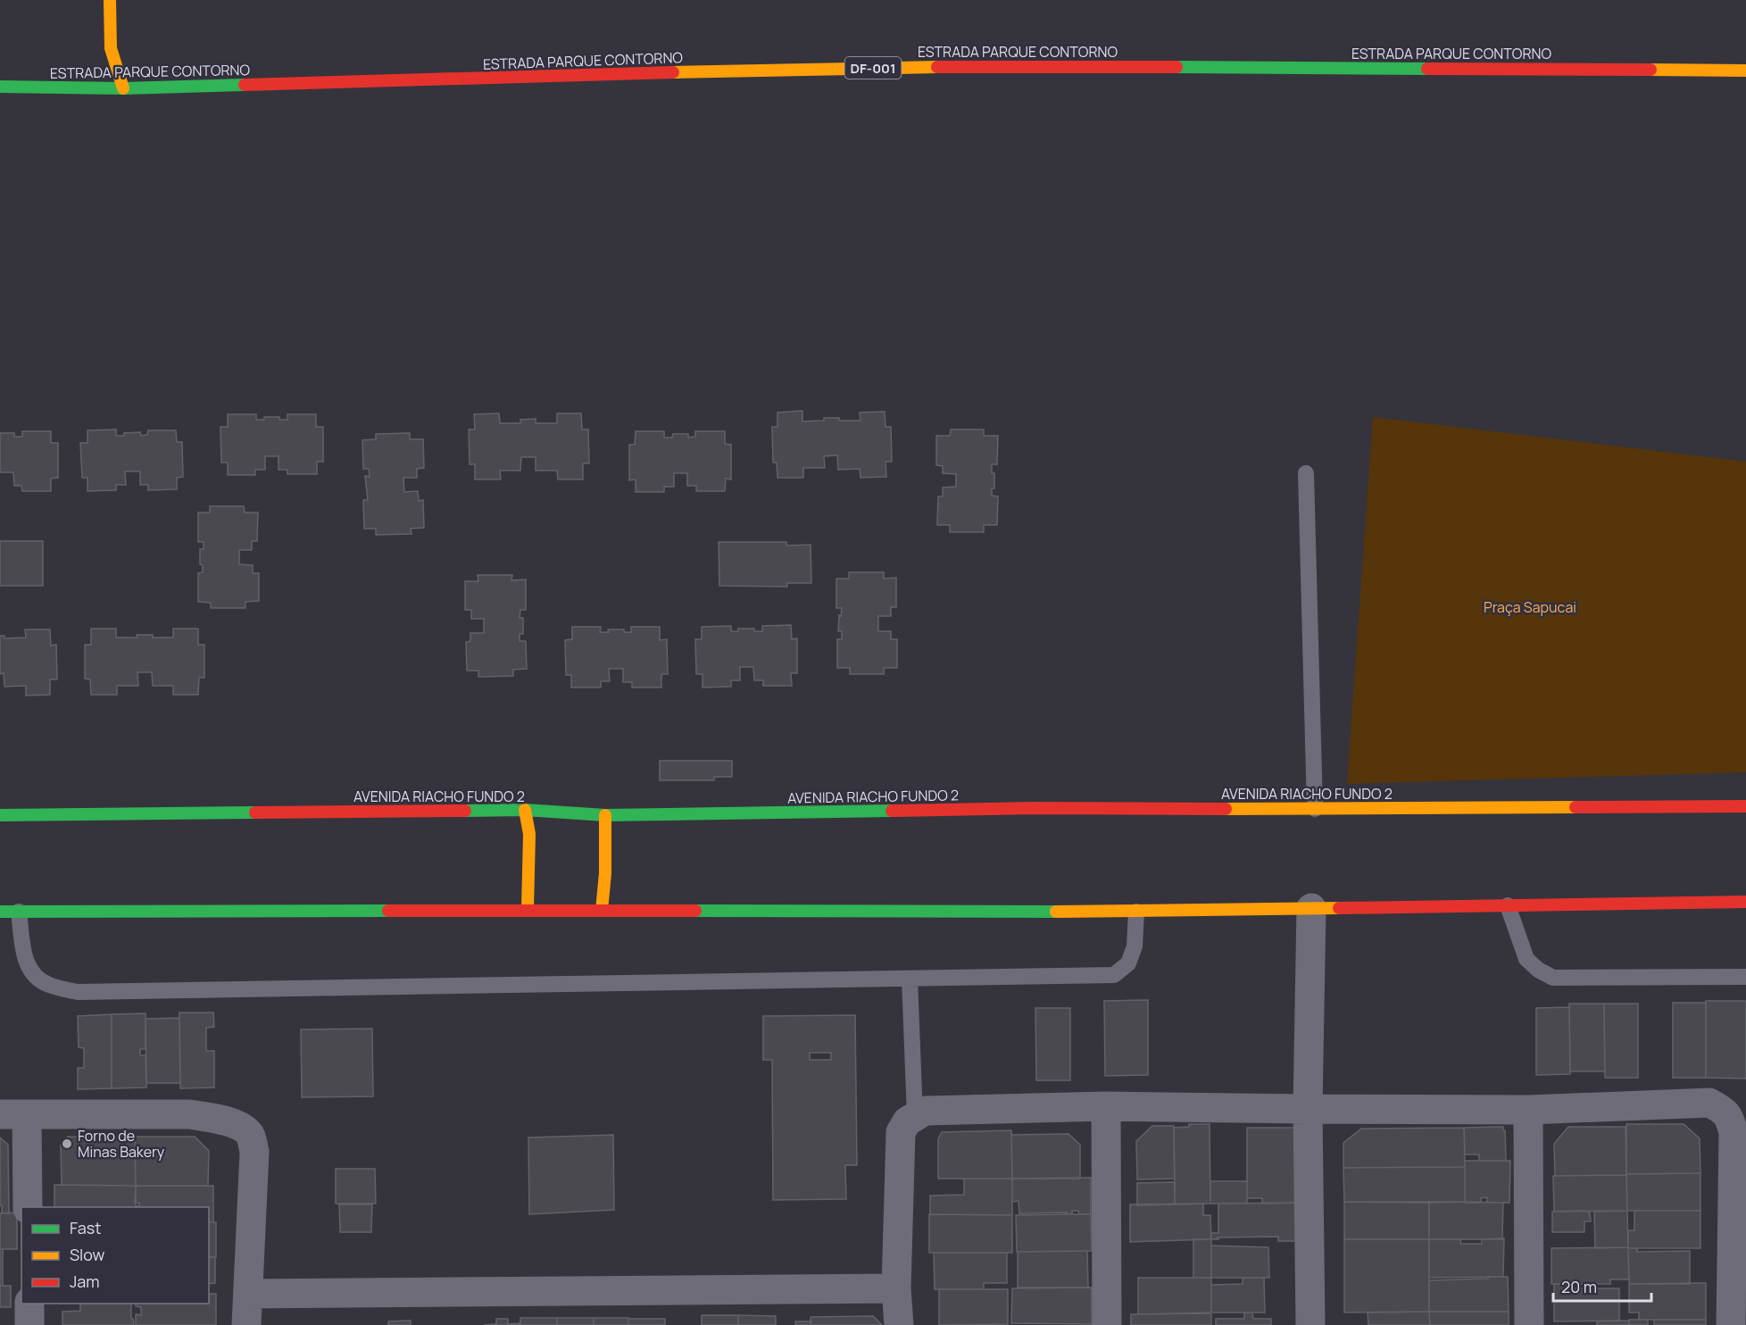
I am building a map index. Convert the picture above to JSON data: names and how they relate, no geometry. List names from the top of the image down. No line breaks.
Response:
{"streets":{"main road":["ESTRADA PARQUE CONTORNO","DF-001","AVENIDA RIACHO FUNDO 2"]},"parks":["Praça Sapucai"],"places":["Forno de Minas Bakery"],"legend":["Fast","Slow","Jam"],"scale_bar":"20 m"}
